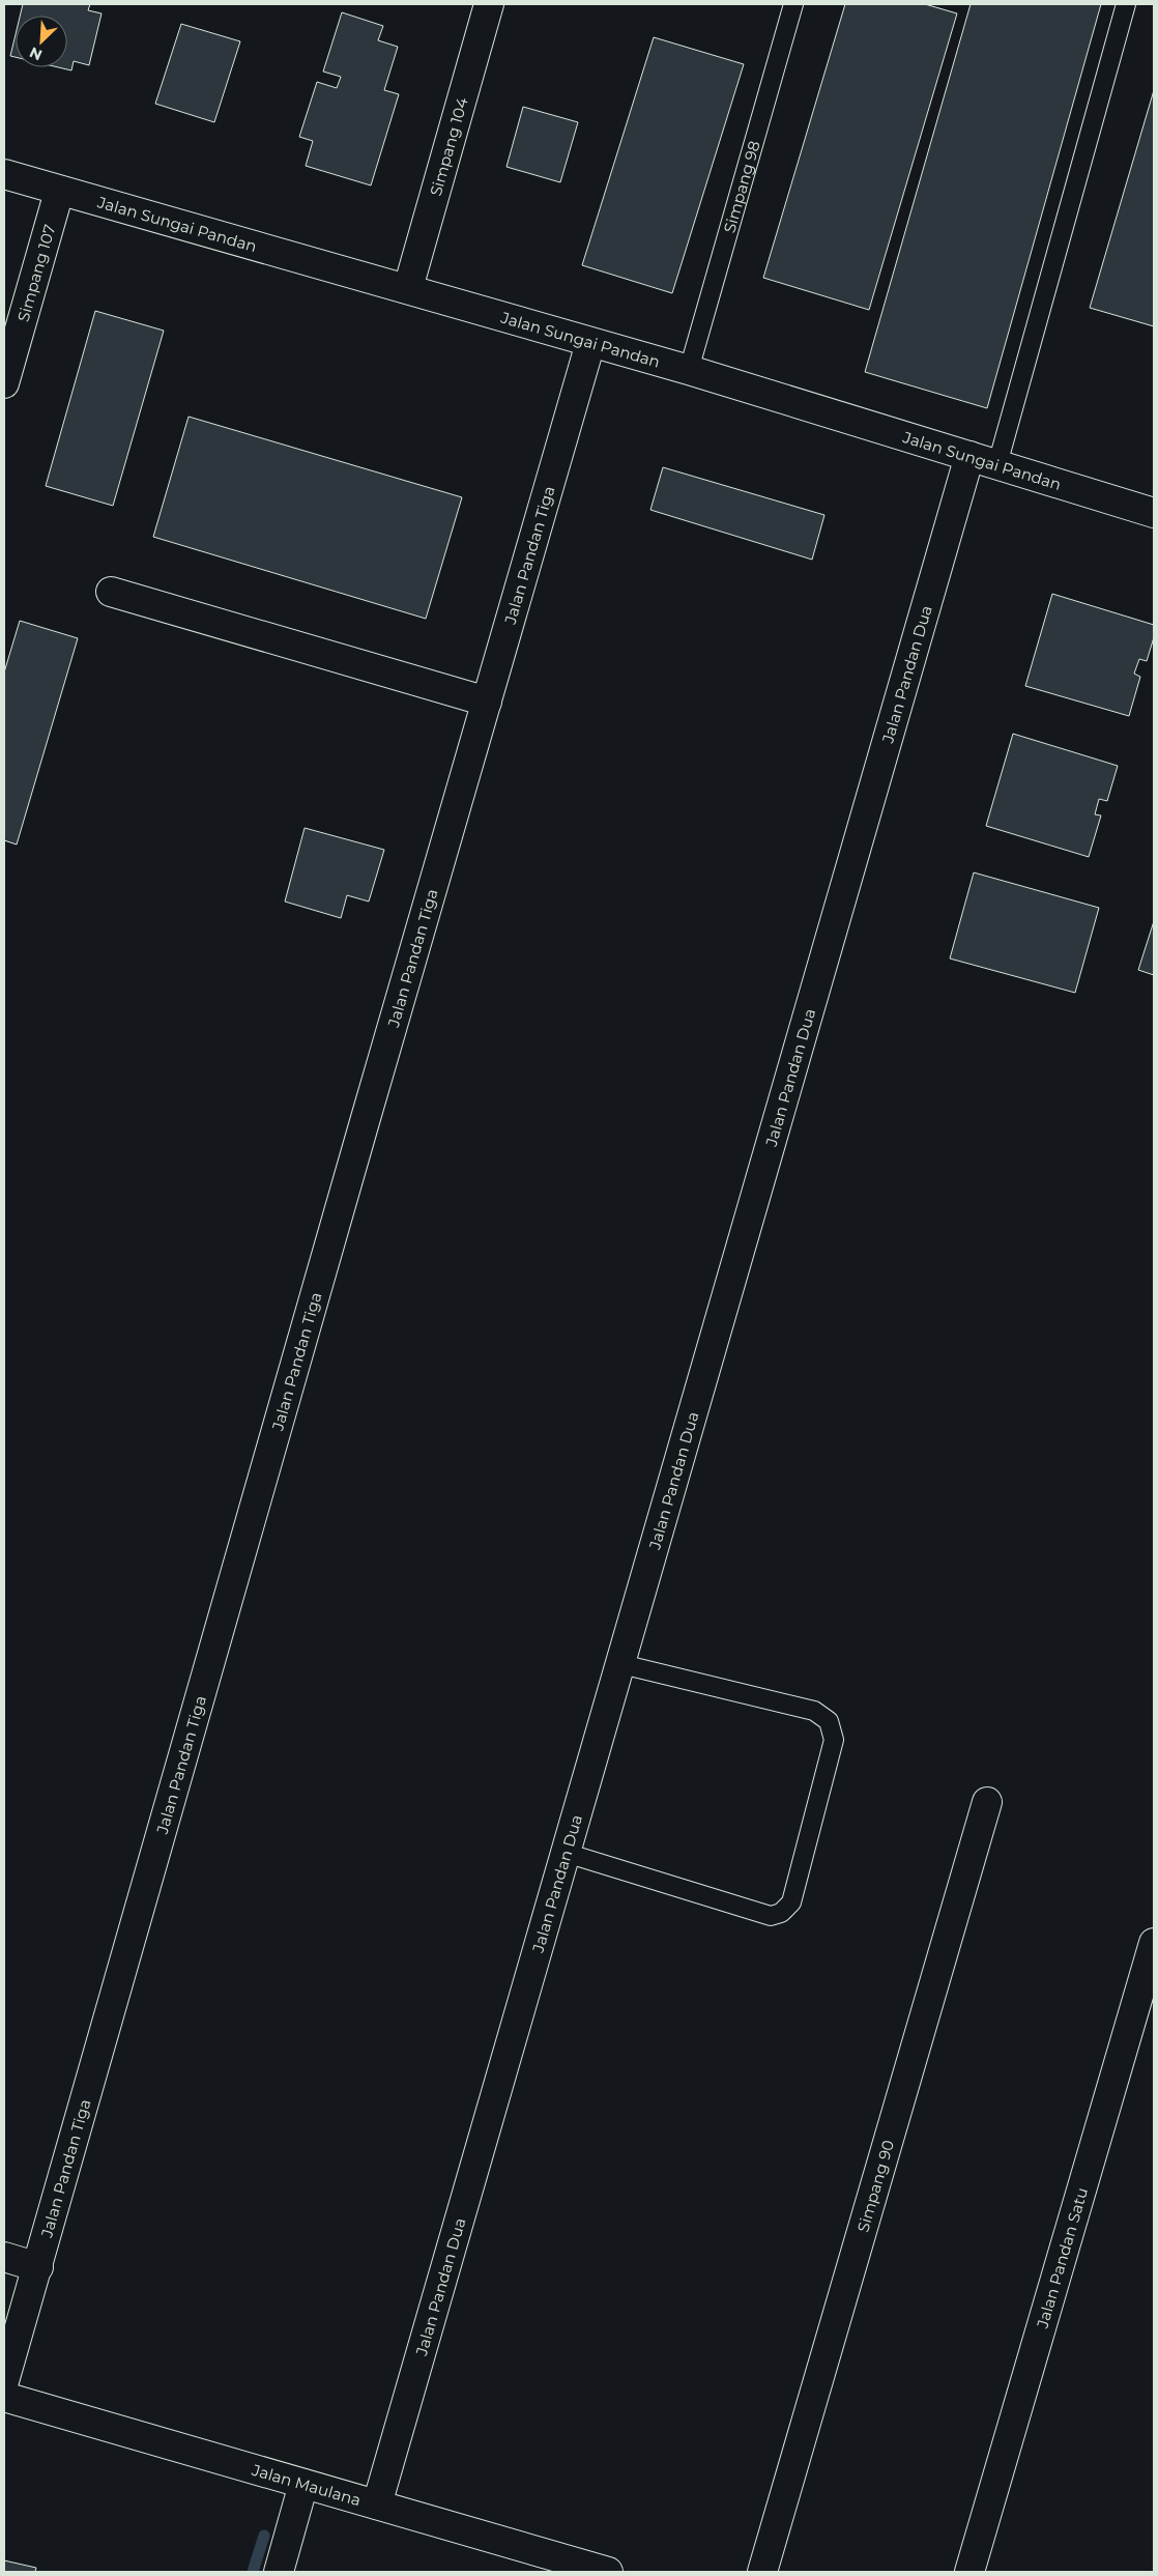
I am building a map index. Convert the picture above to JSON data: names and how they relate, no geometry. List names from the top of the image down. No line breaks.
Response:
{"streets":{"street":["Simpang 104","Jalan Sungai Pandan","Simpang 107","Jalan Pandan Tiga","Jalan Pandan Dua","Simpang 90","Jalan Pandan Satu","Jalan Maulana"],"lane":["Simpang 98"]},"crossings":[["Simpang 104","Jalan Sungai Pandan"],["Simpang 98","Jalan Sungai Pandan"],["Jalan Sungai Pandan","Simpang 107"],["Jalan Sungai Pandan","Jalan Pandan Tiga"],["Jalan Sungai Pandan","Jalan Pandan Dua"],["Jalan Pandan Dua","Jalan Maulana"]],"north":"bottom left"}
